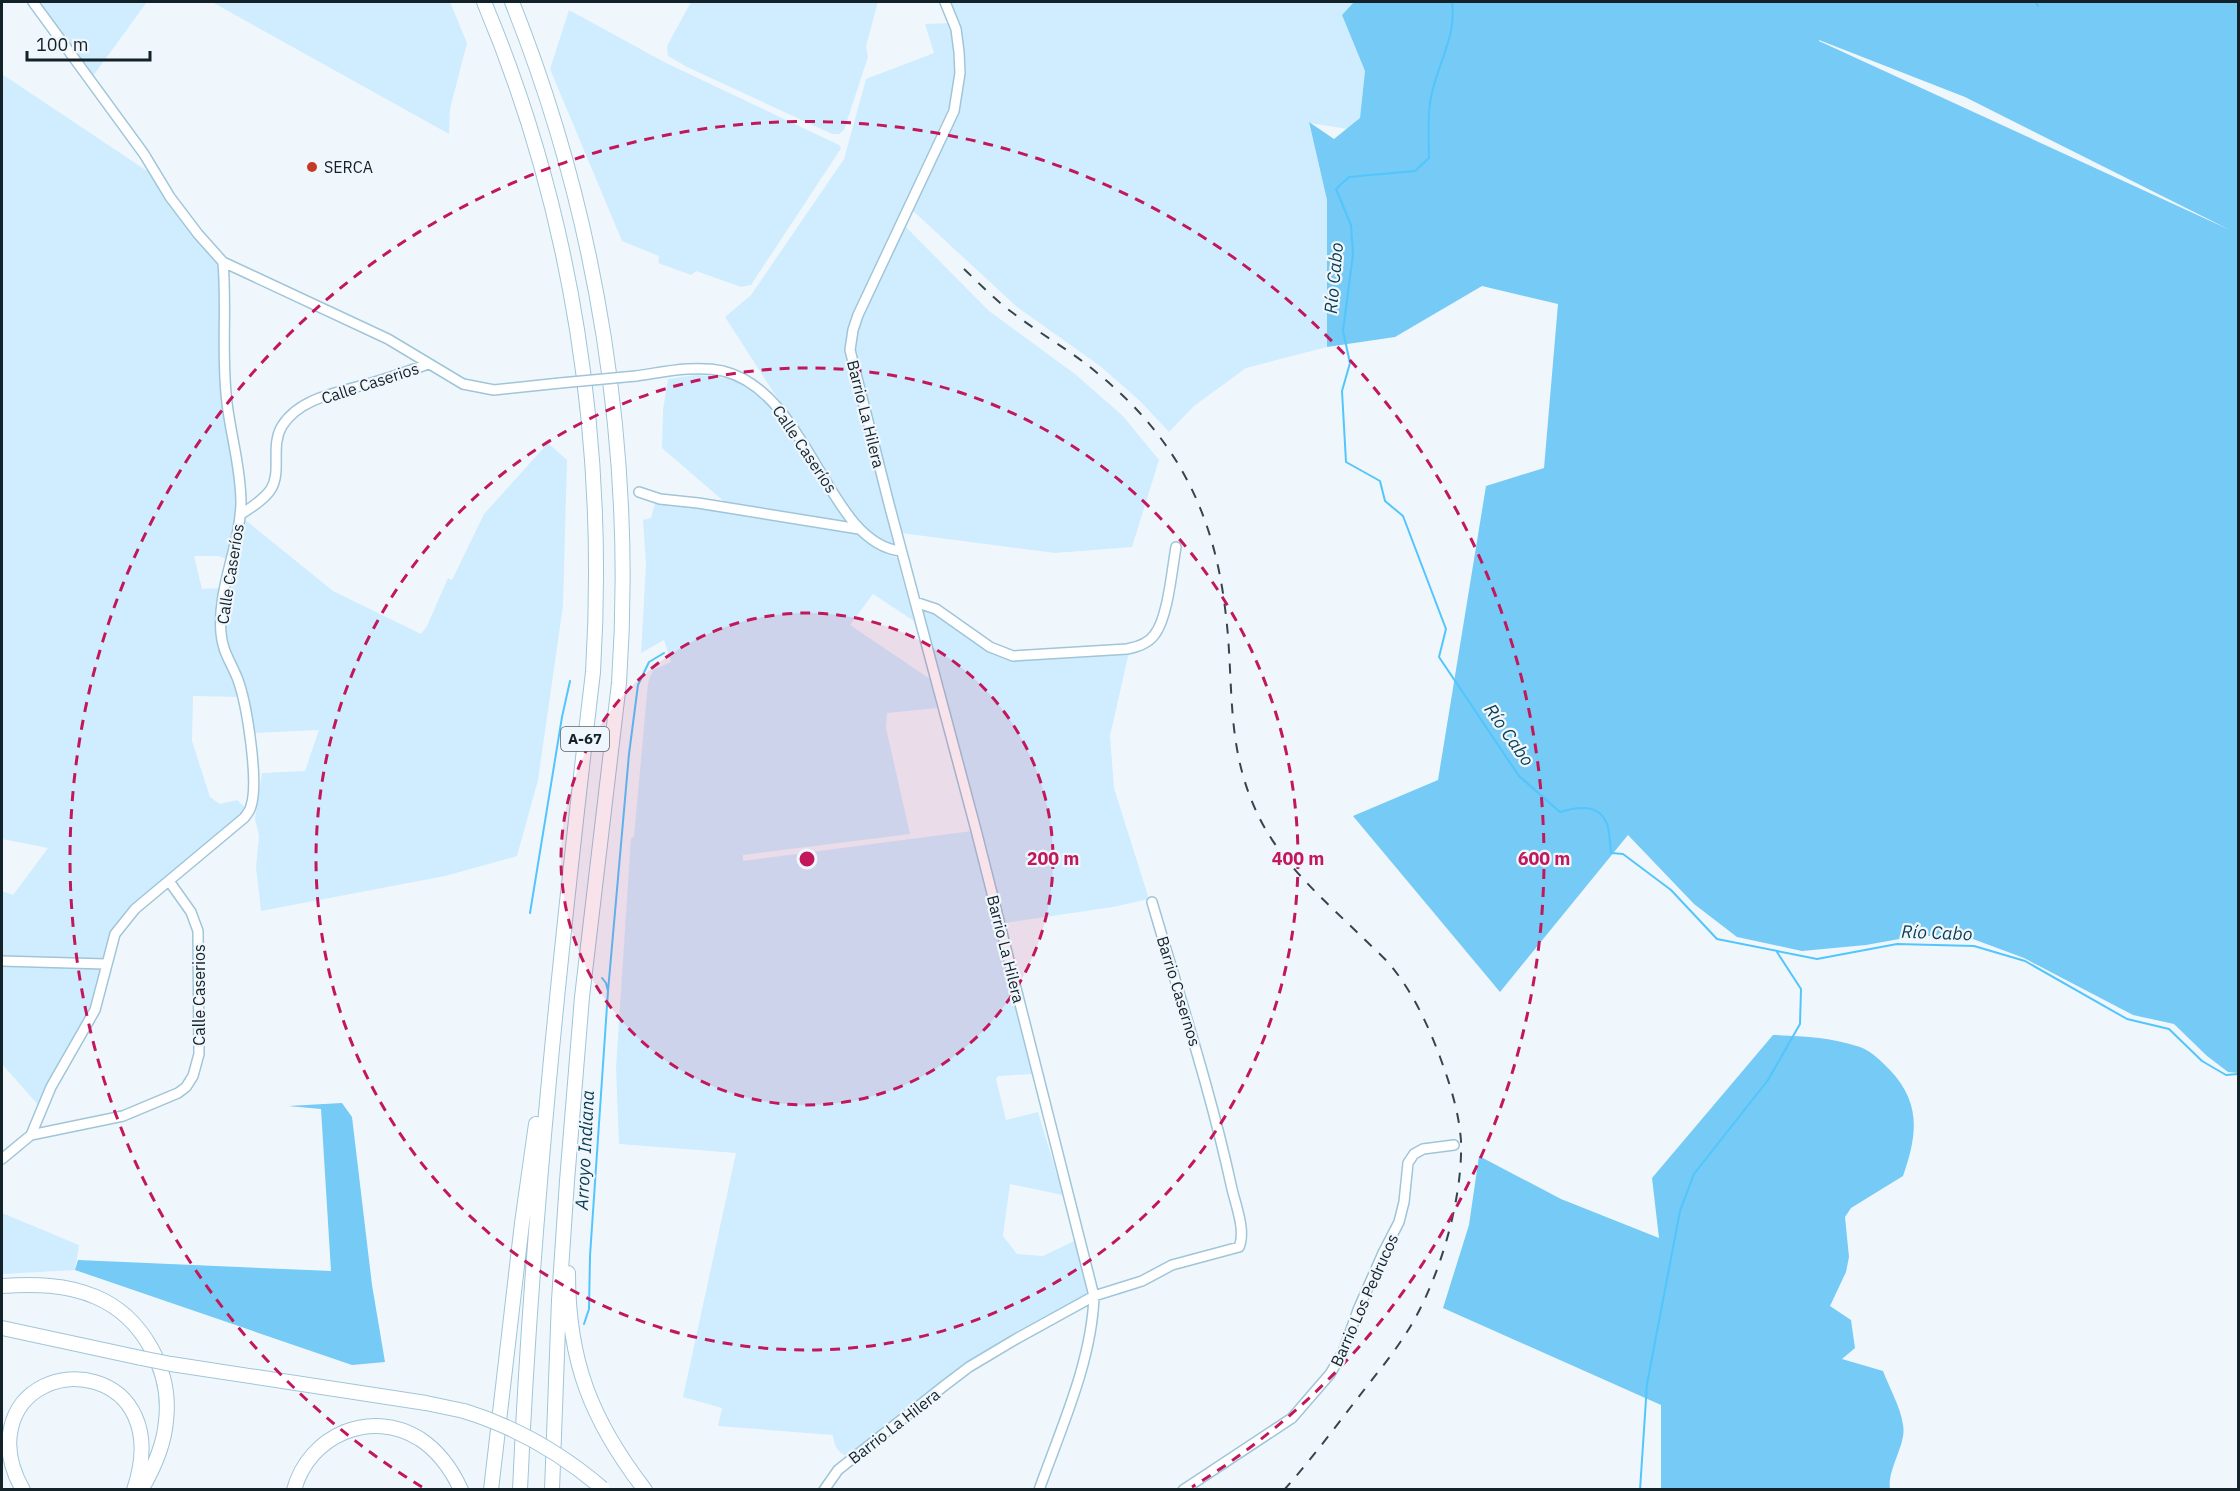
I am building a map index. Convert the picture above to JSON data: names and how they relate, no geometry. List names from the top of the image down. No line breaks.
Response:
{"streets":{"highway":["A-67"],"street":["Calle Caserios","Barrio La Hilera","Calle Caseríos","Barrio Casernos","Barrio Los Pedrucos"]},"crossings":[["Calle Caserios","Calle Caseríos"],["Barrio La Hilera","Calle Caseríos"],["Barrio La Hilera","Barrio Casernos"]],"water":["Río Cabo","Arroyo Indiana"],"places":["SERCA"],"scale_bar":"100 m","rings":["200 m","400 m","600 m"]}
